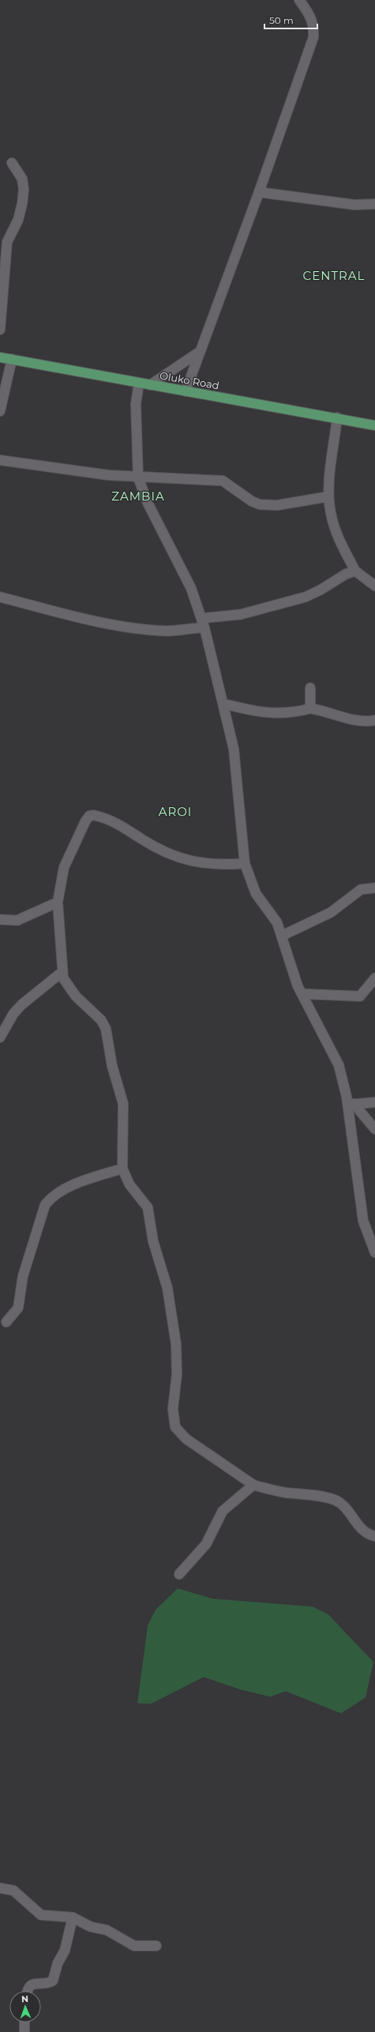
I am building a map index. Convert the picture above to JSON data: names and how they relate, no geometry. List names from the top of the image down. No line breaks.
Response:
{"streets":{"main road":["Oluko Road"]},"districts":["CENTRAL","ZAMBIA","AROI"],"scale_bar":"50 m","north":"top"}
